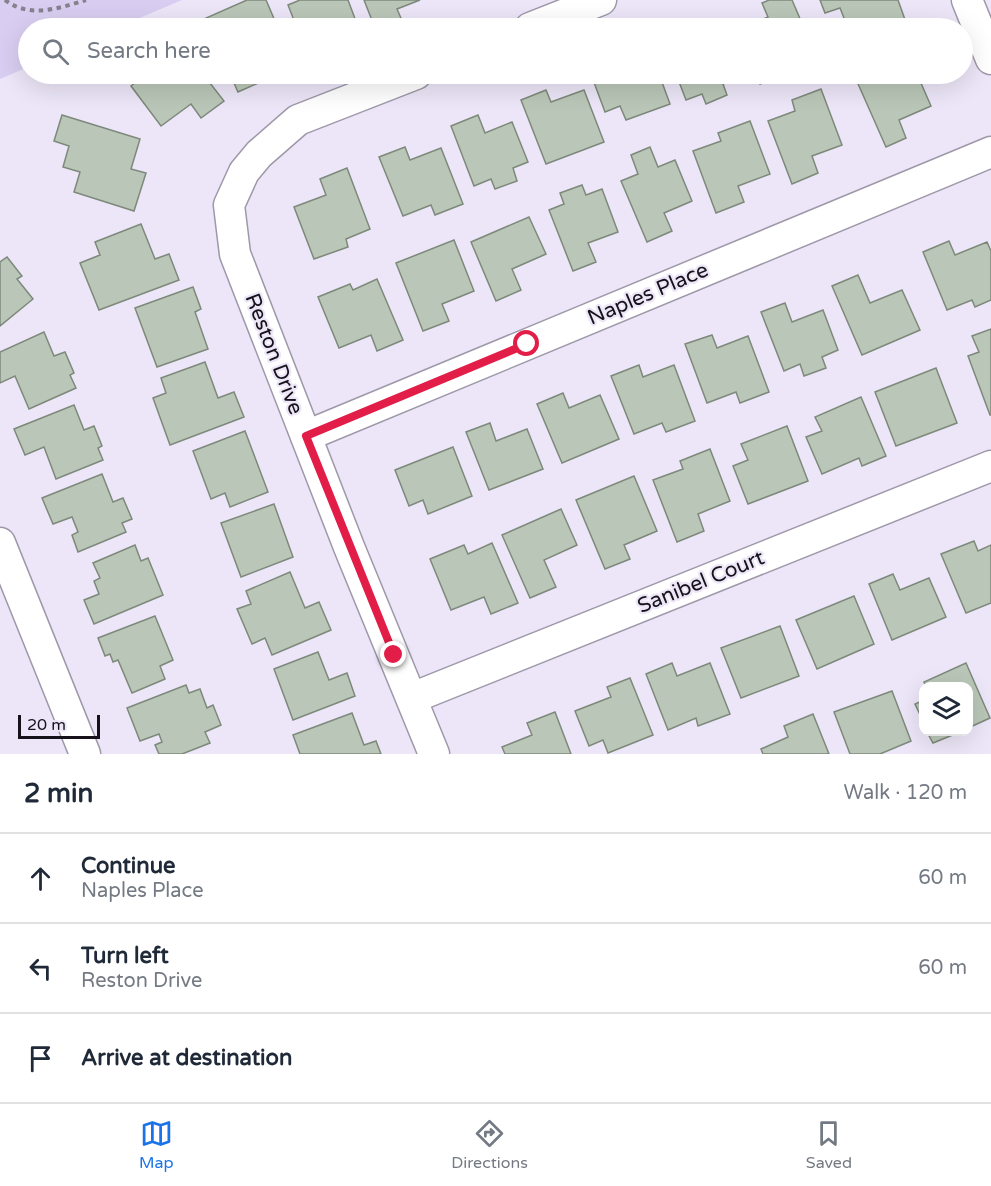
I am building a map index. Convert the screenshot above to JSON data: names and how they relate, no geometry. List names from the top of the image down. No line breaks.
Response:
{"streets":{"street":["Naples Place","Reston Drive","Sanibel Court"]},"crossings":[["Naples Place","Reston Drive"],["Reston Drive","Sanibel Court"]],"scale_bar":"20 m","page":{"search":"Search here","scale":"20 m","heading":["2 min","Walk · 120 m"],"list":[["Continue","Naples Place","60 m"],["Turn left","Reston Drive","60 m"],"Arrive at destination"],"nav":["Map","Directions","Saved"]}}
